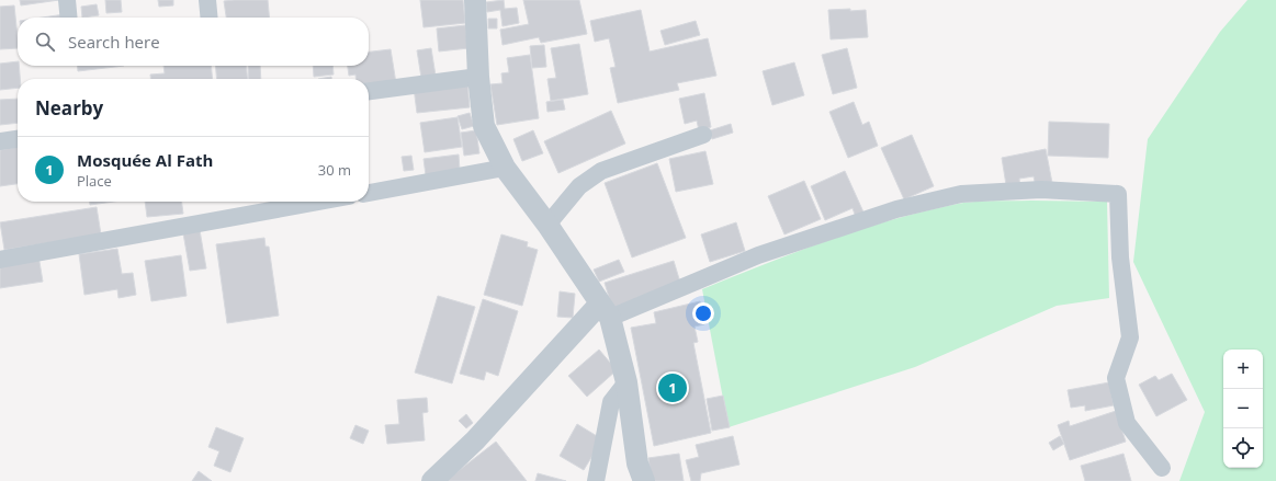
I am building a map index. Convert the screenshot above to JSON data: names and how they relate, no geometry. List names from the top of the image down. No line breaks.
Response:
{"page":{"search":"Search here","heading":"Nearby","list":[{"mark":"1","name":"Mosquée Al Fath","note":"Place","value":"30 m"}],"map_buttons":["+","−"],"pins":"1"}}
